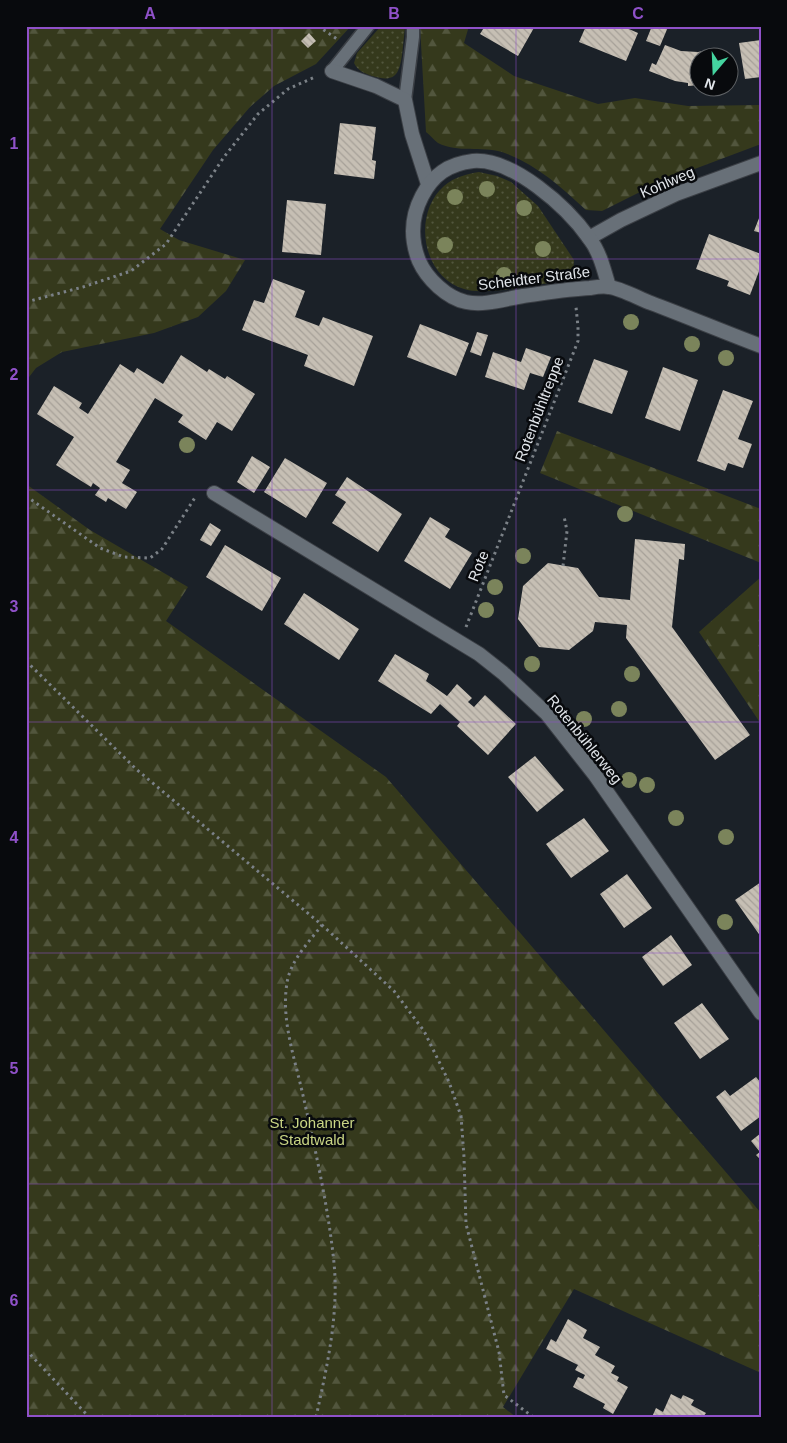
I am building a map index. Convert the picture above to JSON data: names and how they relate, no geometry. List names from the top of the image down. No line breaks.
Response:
{"streets":{"street":["Kohlweg","Scheidter Straße","Rotenbühlerweg"],"path":["Rotenbühltreppe","Rote"]},"crossings":[["Kohlweg","Scheidter Straße"],["Rotenbühltreppe","Rote"],["Rote","Rotenbühlerweg"]],"parks":["St. Johanner Stadtwald"],"north":"bottom","grid":{"columns":["A","B","C"],"rows":["1","2","3","4","5","6"]}}
